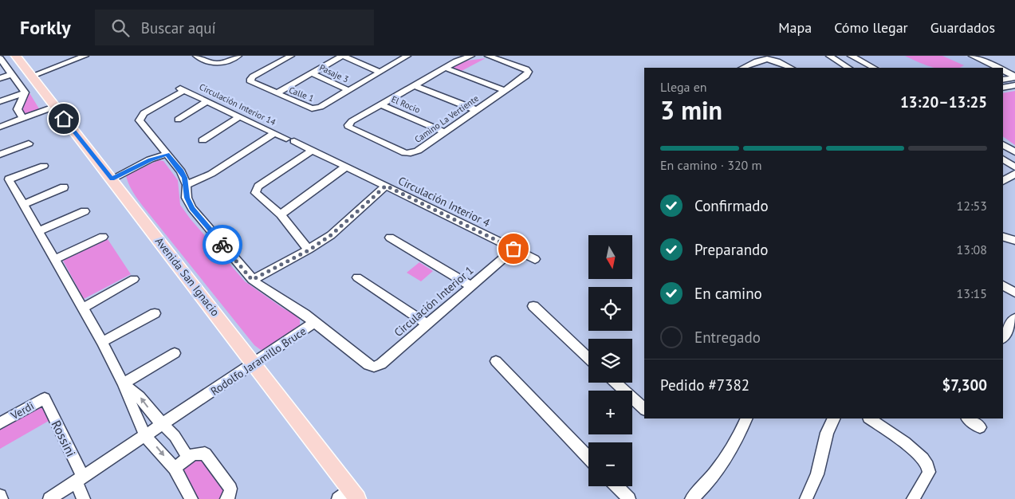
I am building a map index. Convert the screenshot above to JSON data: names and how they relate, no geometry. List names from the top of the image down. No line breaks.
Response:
{"streets":{"main road":["Avenida San Ignacio"],"street":["Pasaje 3","Calle 1","Circulación Interior 14","El Rocio","Camino La Vertiente","Circulación Interior 4","Circulación Interior 1","Rodolfo Jaramillo Bruce","Verdi","Rossini"]},"crossings":[["Pasaje 3","Calle 1"],["Circulación Interior 14","Circulación Interior 4"],["Circulación Interior 14","Rodolfo Jaramillo Bruce"],["El Rocio","Camino La Vertiente"],["Circulación Interior 4","Circulación Interior 1"],["Avenida San Ignacio","Rodolfo Jaramillo Bruce"],["Circulación Interior 1","Rodolfo Jaramillo Bruce"],["Rodolfo Jaramillo Bruce","Rossini"],["Verdi","Rossini"]],"north":"bottom","page":{"header":"Forkly","search":"Buscar aquí","nav":["Mapa","Cómo llegar","Guardados"],"heading":["3 min","Llega en","13:20–13:25"],"panel":["Pedido #7382","$7,300"],"bar":"En camino · 320 m","list":[["Confirmado","12:53"],["Preparando","13:08"],["En camino","13:15"],"Entregado"],"map_buttons":["+","−"]}}
